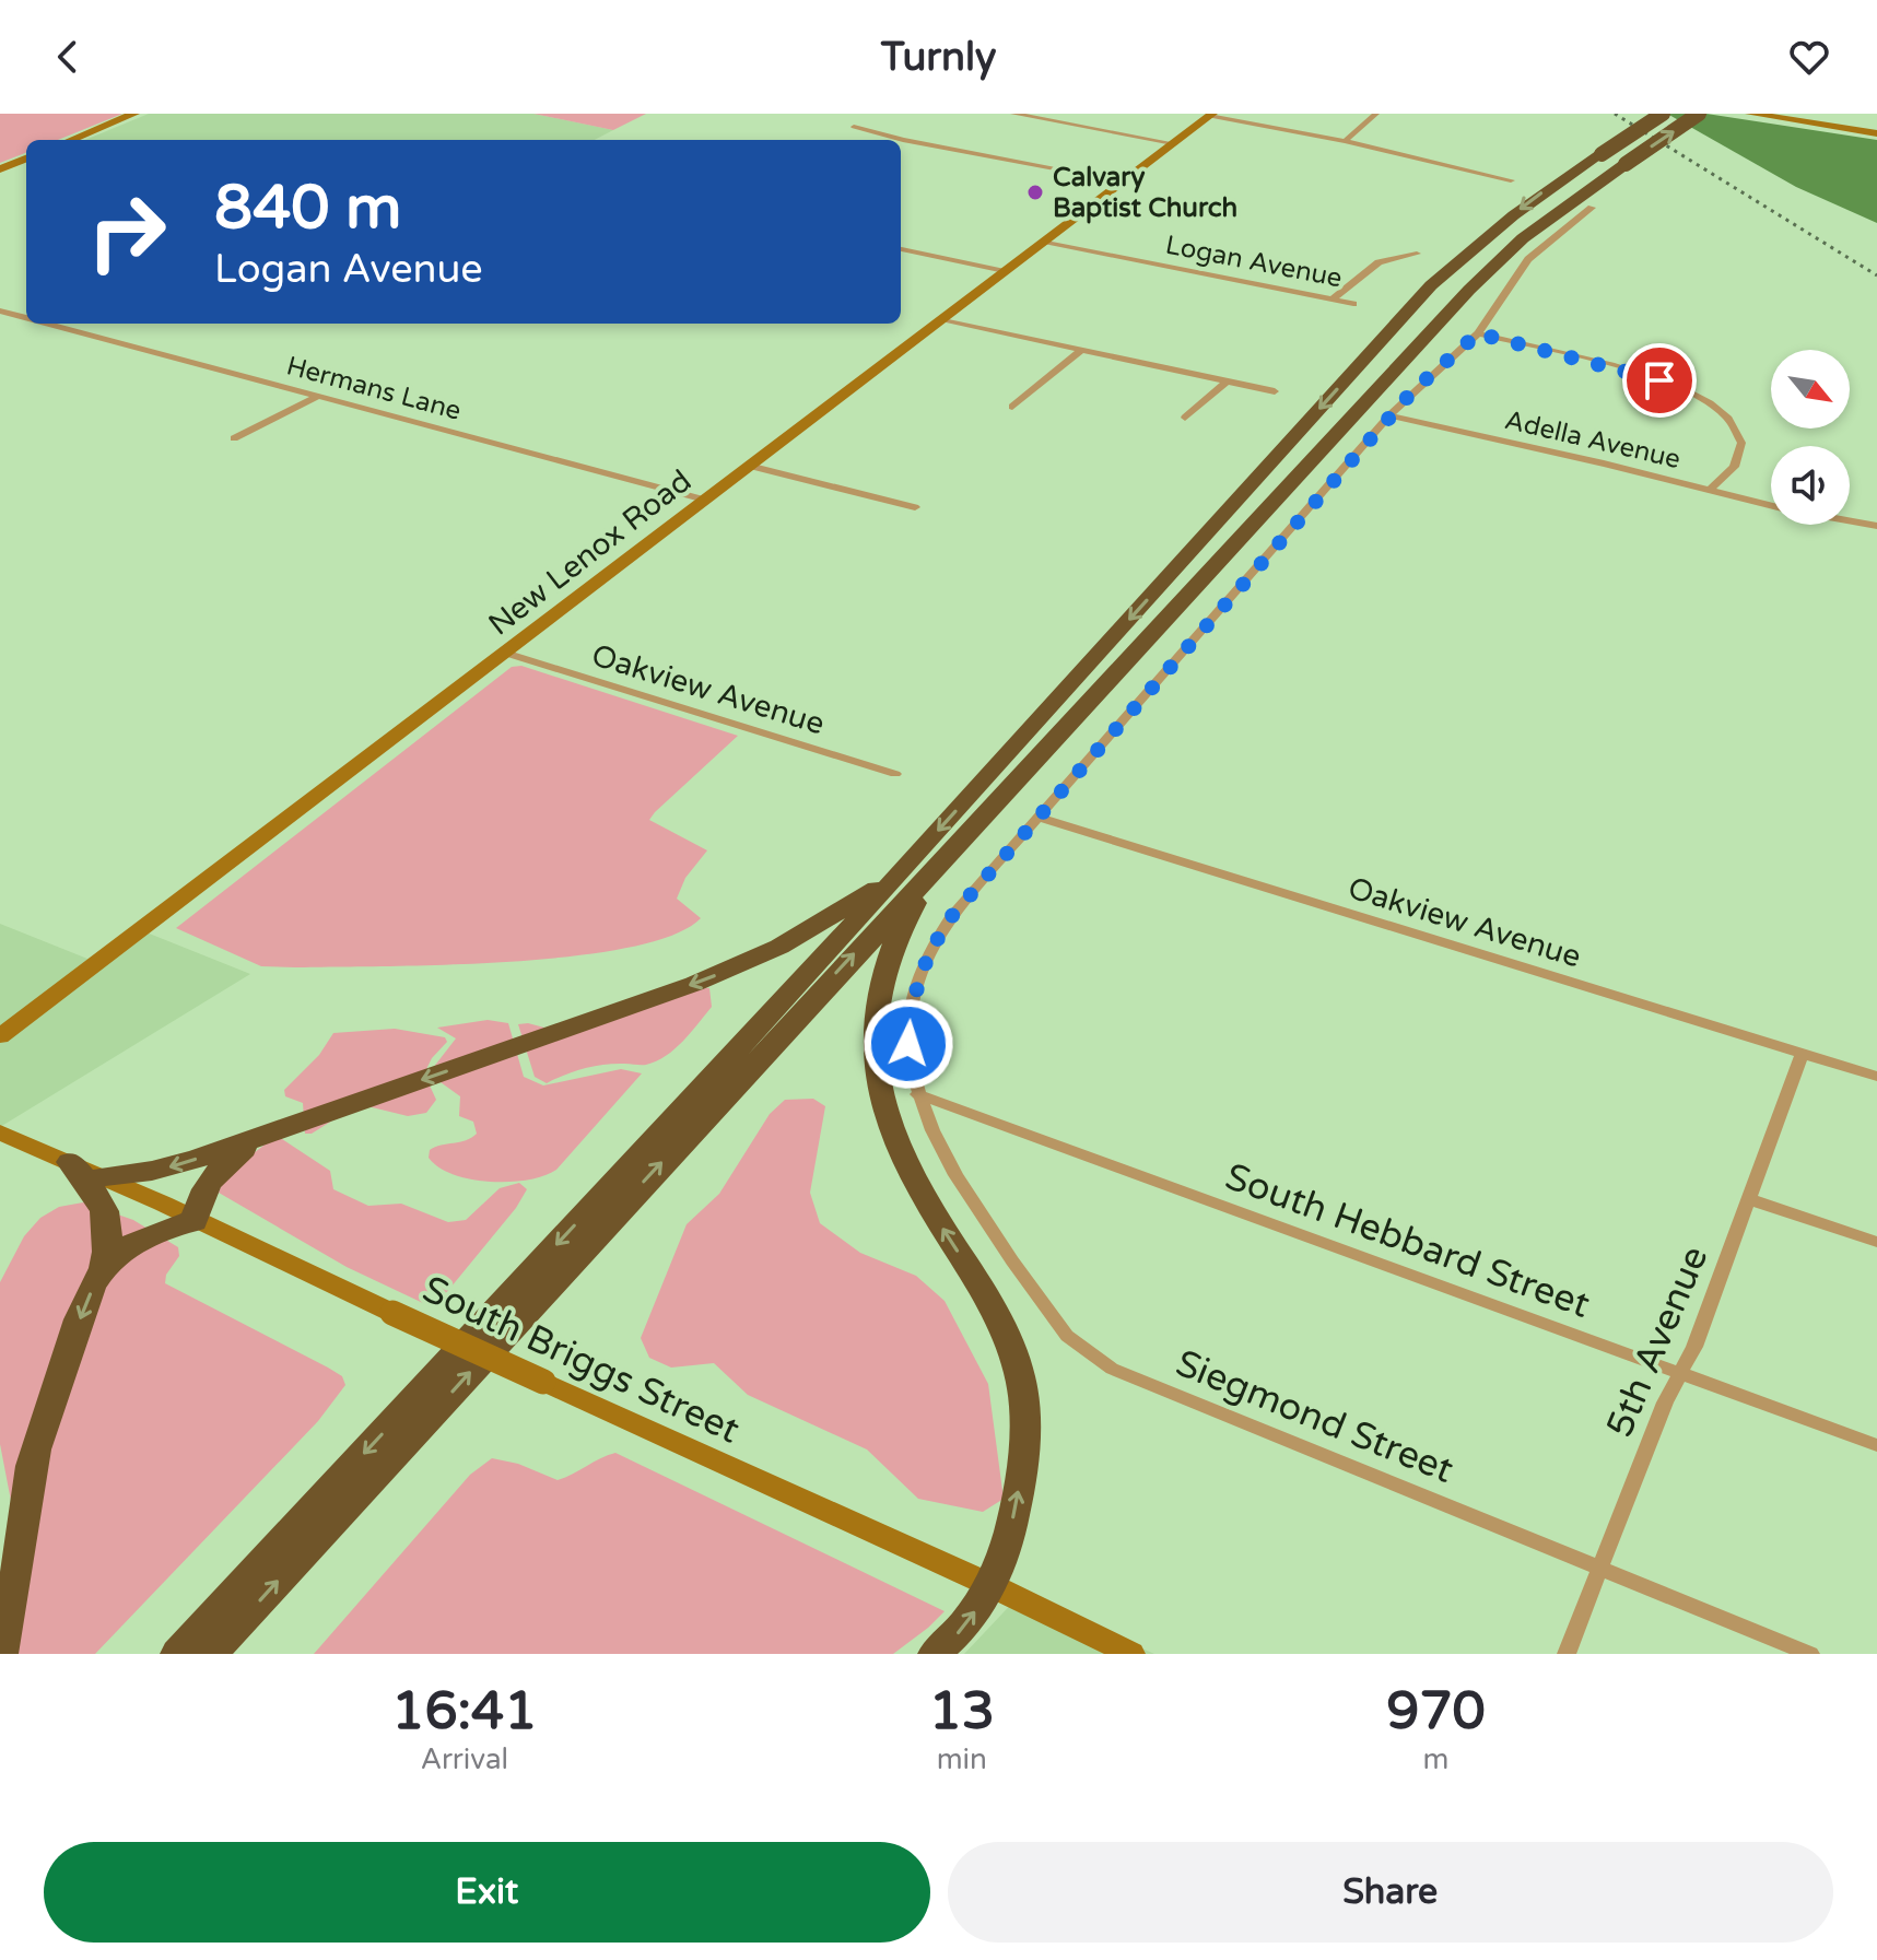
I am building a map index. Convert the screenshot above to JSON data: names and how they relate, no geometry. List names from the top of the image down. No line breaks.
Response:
{"streets":{"street":["Logan Avenue","Hermans Lane","Adella Avenue","New Lenox Road","Oakview Avenue","South Hebbard Street","5th Avenue","South Briggs Street","Siegmond Street"]},"crossings":[["Logan Avenue","New Lenox Road"],["Hermans Lane","New Lenox Road"],["Adella Avenue","Siegmond Street"],["New Lenox Road","Oakview Avenue"],["Oakview Avenue","5th Avenue"],["Oakview Avenue","Siegmond Street"],["South Hebbard Street","5th Avenue"],["South Hebbard Street","Siegmond Street"],["5th Avenue","Siegmond Street"]],"places":["Calvary Baptist Church"],"north":"bottom right","page":{"header":"Turnly","turn":["840 m","Logan Avenue"],"eta":["16:41","Arrival","13","min","970","m"],"buttons":["Exit","Share"]}}
